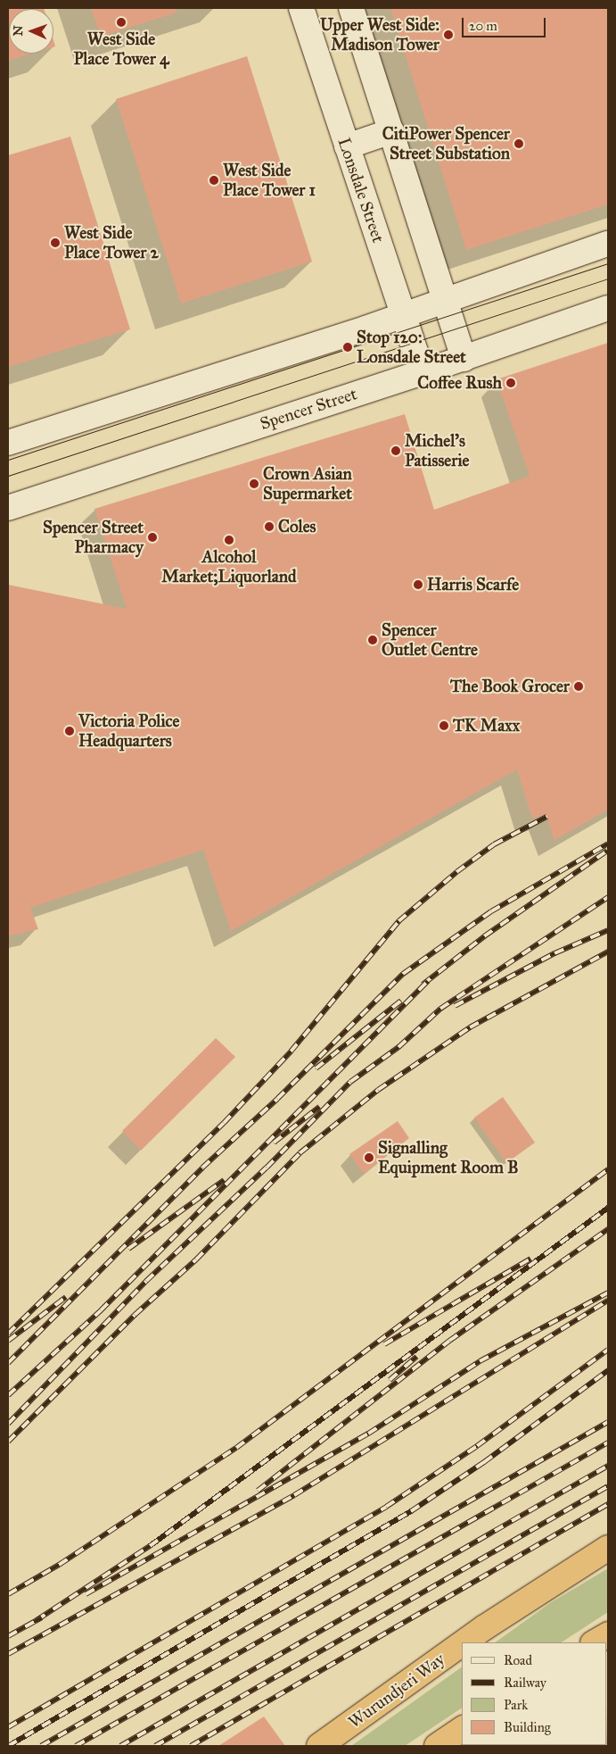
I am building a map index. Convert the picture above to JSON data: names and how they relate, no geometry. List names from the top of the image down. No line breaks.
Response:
{"streets":{"highway":["Wurundjeri Way"],"main road":["Lonsdale Street","Spencer Street"]},"crossings":[["Lonsdale Street","Spencer Street"]],"places":["West Side Place Tower 4","Upper West Side: Madison Tower","CitiPower Spencer Street Substation","West Side Place Tower 1","West Side Place Tower 2","Stop 120: Lonsdale Street","Coffee Rush","Michel's Patisserie","Crown Asian Supermarket","Coles","Spencer Street Pharmacy","Alcohol Market;Liquorland","Harris Scarfe","Spencer Outlet Centre","The Book Grocer","TK Maxx","Victoria Police Headquarters","Signalling Equipment Room B"],"legend":["Road","Railway","Park","Building"],"scale_bar":"20 m","north":"left"}
